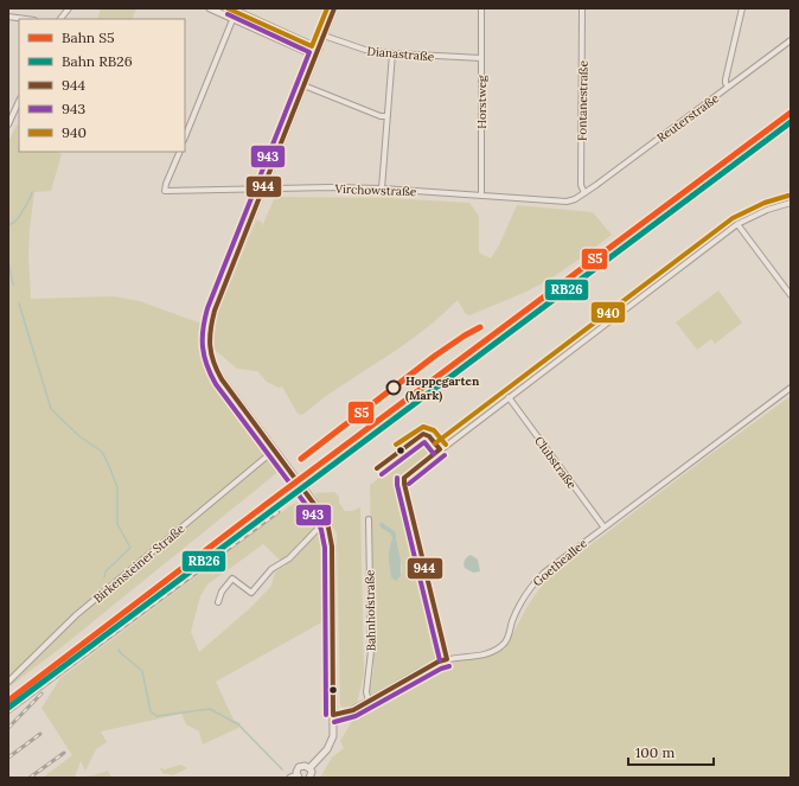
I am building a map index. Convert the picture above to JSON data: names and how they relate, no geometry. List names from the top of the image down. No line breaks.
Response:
{"streets":{"street":["Dianastraße","Fontanestraße","Horstweg","Reuterstraße","Virchowstraße","Clubstraße","Goetheallee","Birkensteiner Straße","Bahnhofstraße"]},"crossings":[["Dianastraße","Horstweg"],["Fontanestraße","Reuterstraße"],["Fontanestraße","Virchowstraße"],["Horstweg","Virchowstraße"],["Reuterstraße","Virchowstraße"],["Clubstraße","Goetheallee"],["Goetheallee","Bahnhofstraße"]],"places":["Hoppegarten (Mark)"],"lines":["transit line 944","transit line 940","transit line 943","rail line S5","rail line RB26"],"legend":["Bahn S5","Bahn RB26","944","943","940"],"scale_bar":"100 m"}
